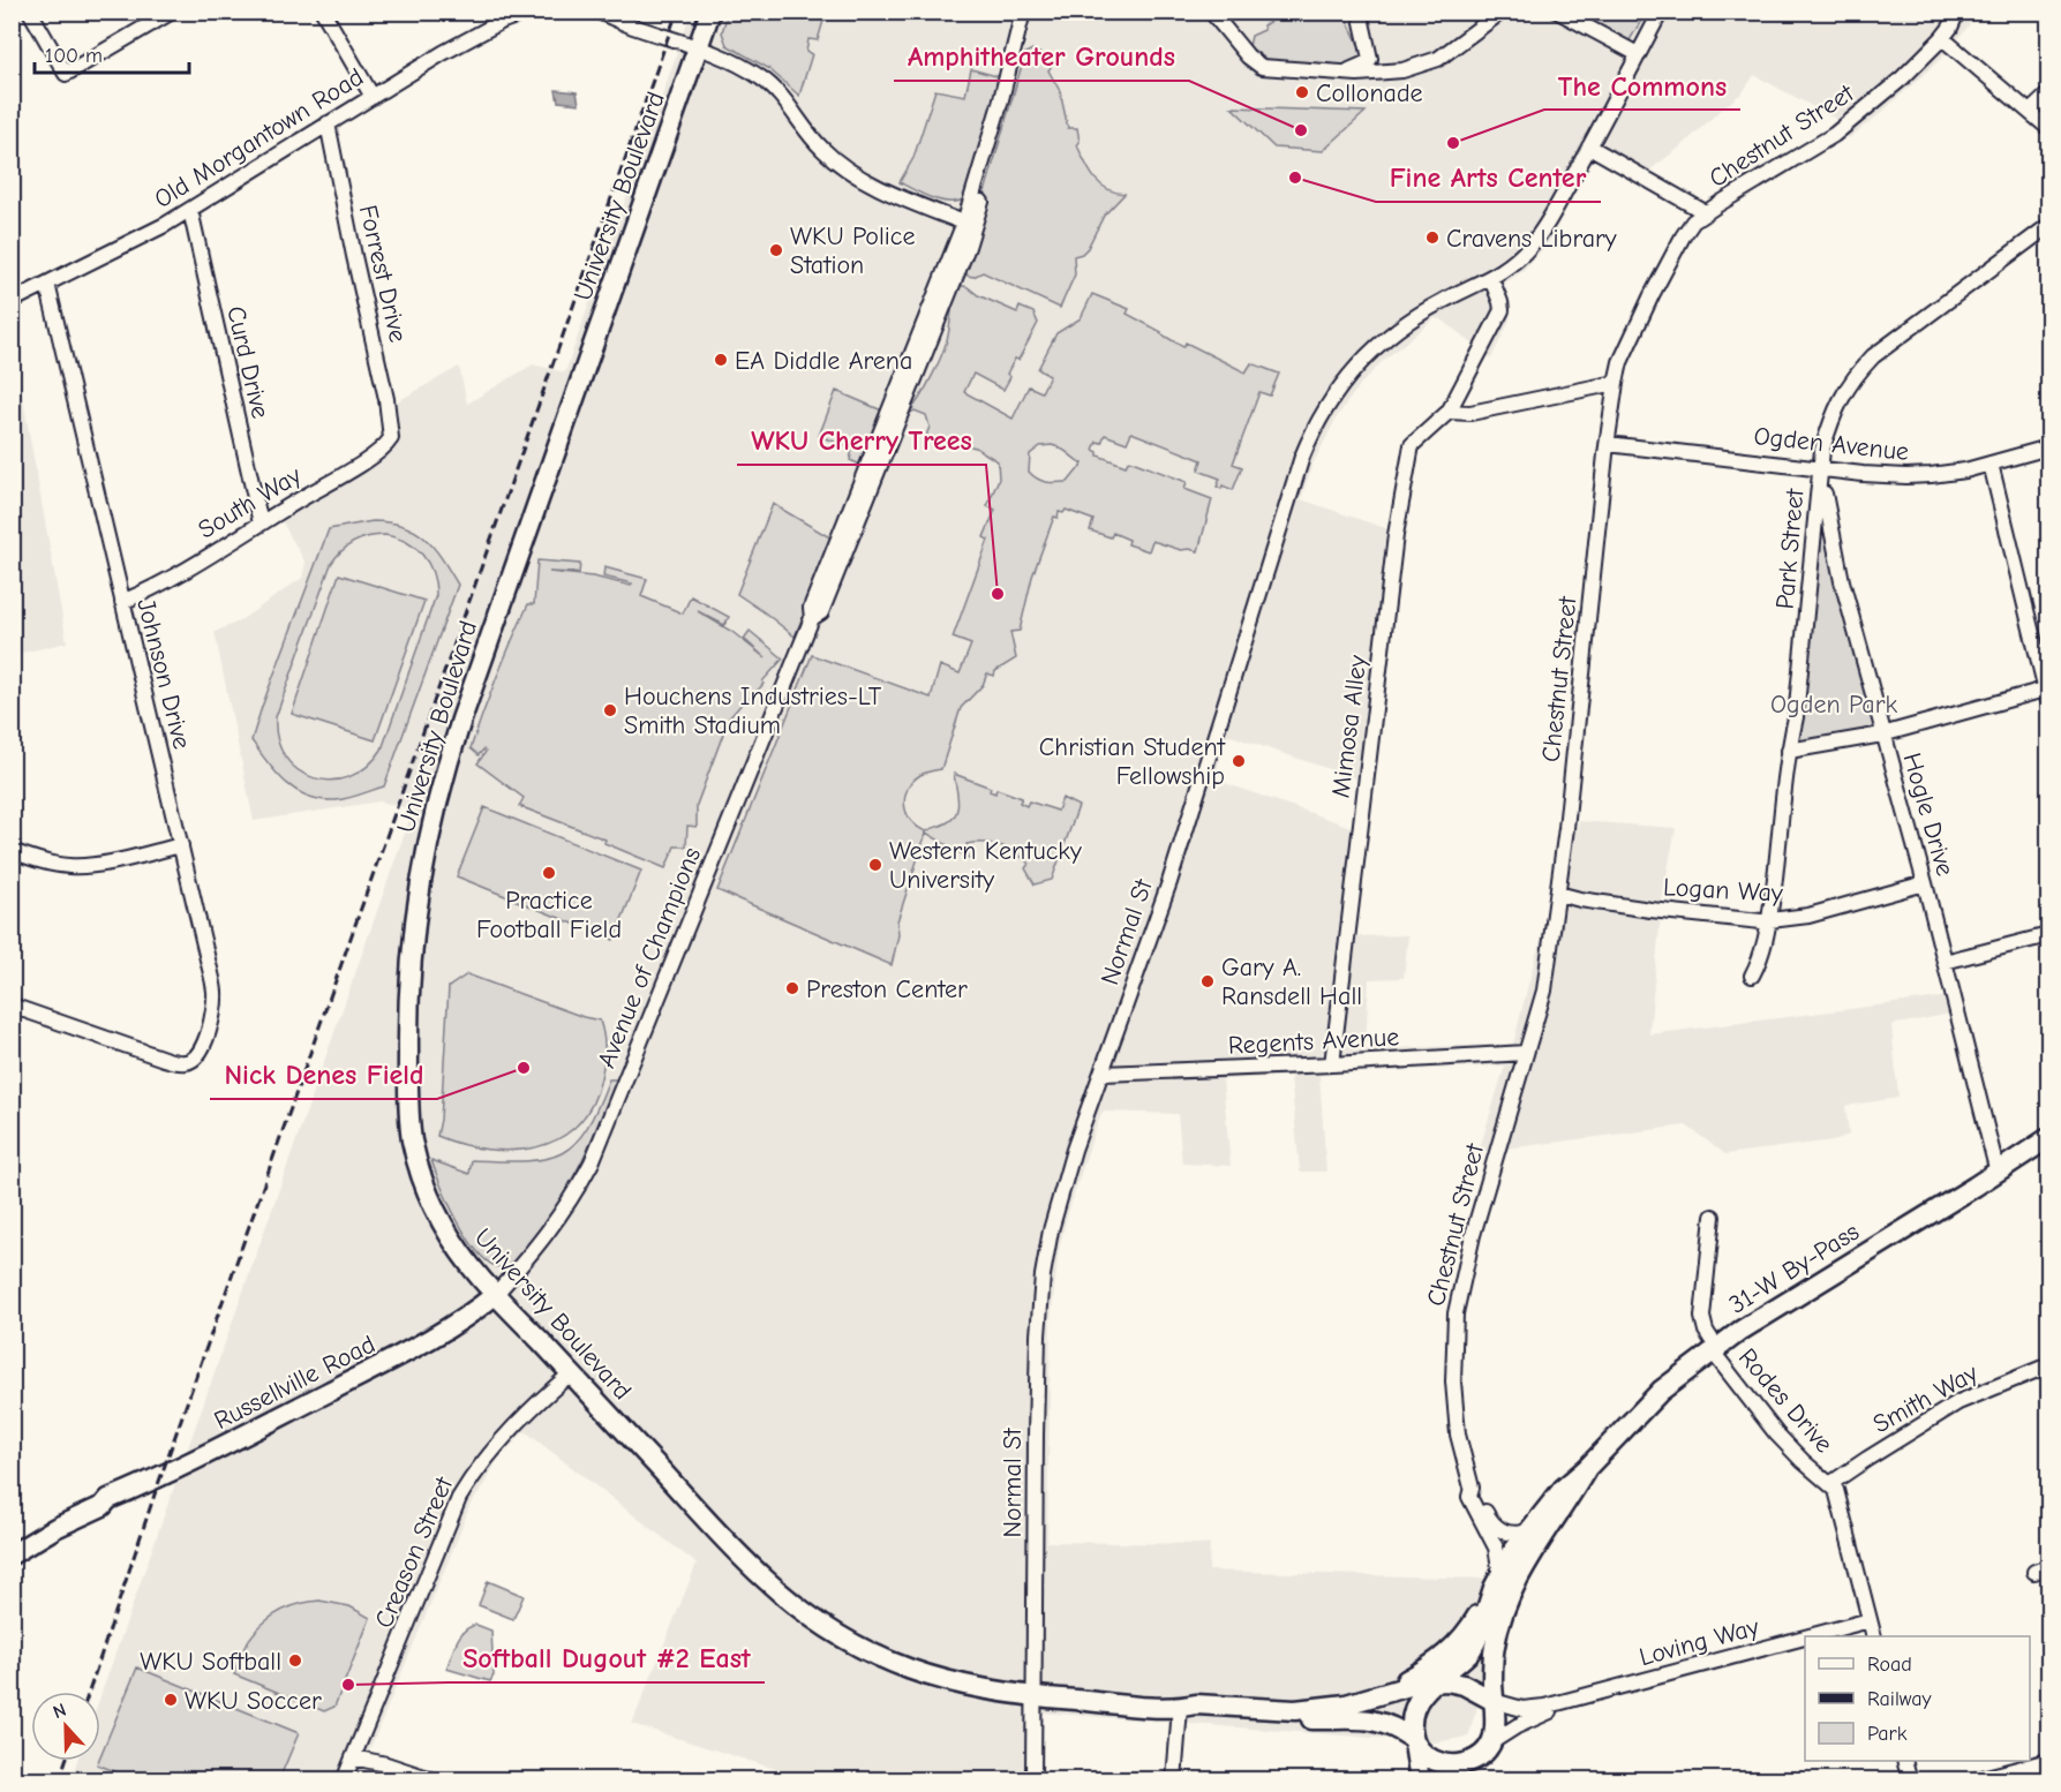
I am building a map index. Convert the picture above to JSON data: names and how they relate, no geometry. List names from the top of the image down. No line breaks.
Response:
{"streets":{"main road":["University Boulevard","31-W By-Pass","Russellville Road"],"street":["Chestnut Street","Old Morgantown Road","Forrest Drive","Curd Drive","Ogden Avenue","South Way","Park Street","Johnson Drive","Mimosa Alley","Hogle Drive","Logan Way","Normal St","Avenue of Champions","Regents Avenue","Smith Way","Rodes Drive","Creason Street","Loving Way"]},"crossings":[["Chestnut Street","Ogden Avenue"],["Chestnut Street","Logan Way"],["Chestnut Street","Regents Avenue"],["Chestnut Street","31-W By-Pass"],["Old Morgantown Road","Forrest Drive"],["Old Morgantown Road","Curd Drive"],["Old Morgantown Road","Johnson Drive"],["University Boulevard","Normal St"],["University Boulevard","Avenue of Champions"],["University Boulevard","31-W By-Pass"],["University Boulevard","Russellville Road"],["University Boulevard","Creason Street"],["University Boulevard","Loving Way"],["Forrest Drive","South Way"],["Curd Drive","South Way"],["Ogden Avenue","Park Street"],["Ogden Avenue","Hogle Drive"],["South Way","Johnson Drive"],["Park Street","Hogle Drive"],["Park Street","Logan Way"],["Mimosa Alley","Normal St"],["Mimosa Alley","Regents Avenue"],["Hogle Drive","Logan Way"],["Hogle Drive","31-W By-Pass"],["Normal St","Regents Avenue"],["Avenue of Champions","Russellville Road"],["31-W By-Pass","Rodes Drive"],["31-W By-Pass","Loving Way"],["Smith Way","Rodes Drive"],["Rodes Drive","Loving Way"]],"parks":["Ogden Park"],"places":["Collonade","Amphitheater Grounds","The Commons","Fine Arts Center","Cravens Library","WKU Police Station","EA Diddle Arena","WKU Cherry Trees","Houchens Industries-LT Smith Stadium","Christian Student Fellowship","Western Kentucky University","Practice Football Field","Gary A. Ransdell Hall","Preston Center","Nick Denes Field","WKU Softball","Softball Dugout #2 East","WKU Soccer"],"legend":["Road","Railway","Park"],"scale_bar":"100 m","north":"top"}
